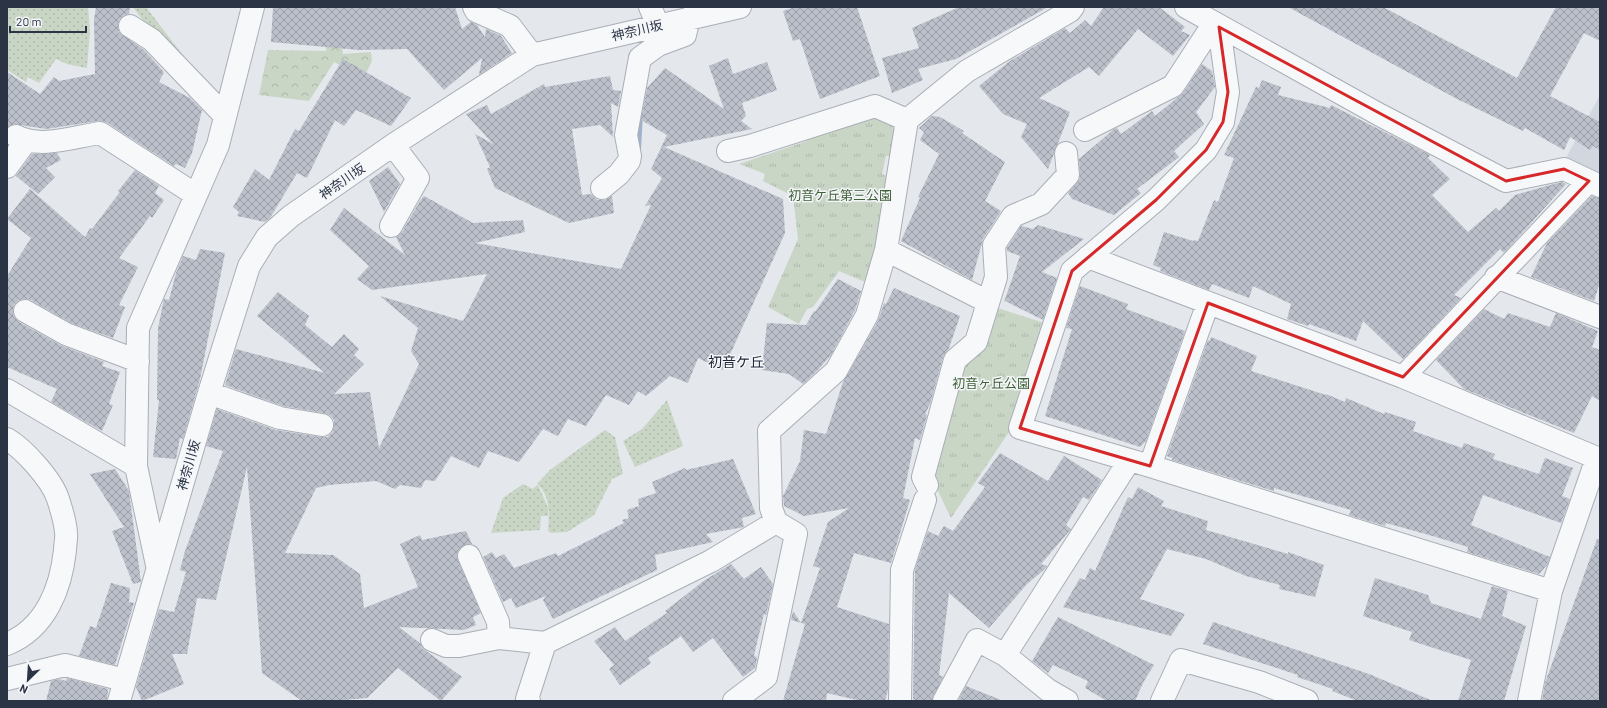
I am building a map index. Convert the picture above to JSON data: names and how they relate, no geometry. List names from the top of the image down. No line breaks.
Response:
{"streets":{"street":["神奈川坂"]},"districts":["初音ケ丘"],"parks":["初音ケ丘第三公園","初音ヶ丘公園"],"scale_bar":"20 m","north":"bottom left"}
